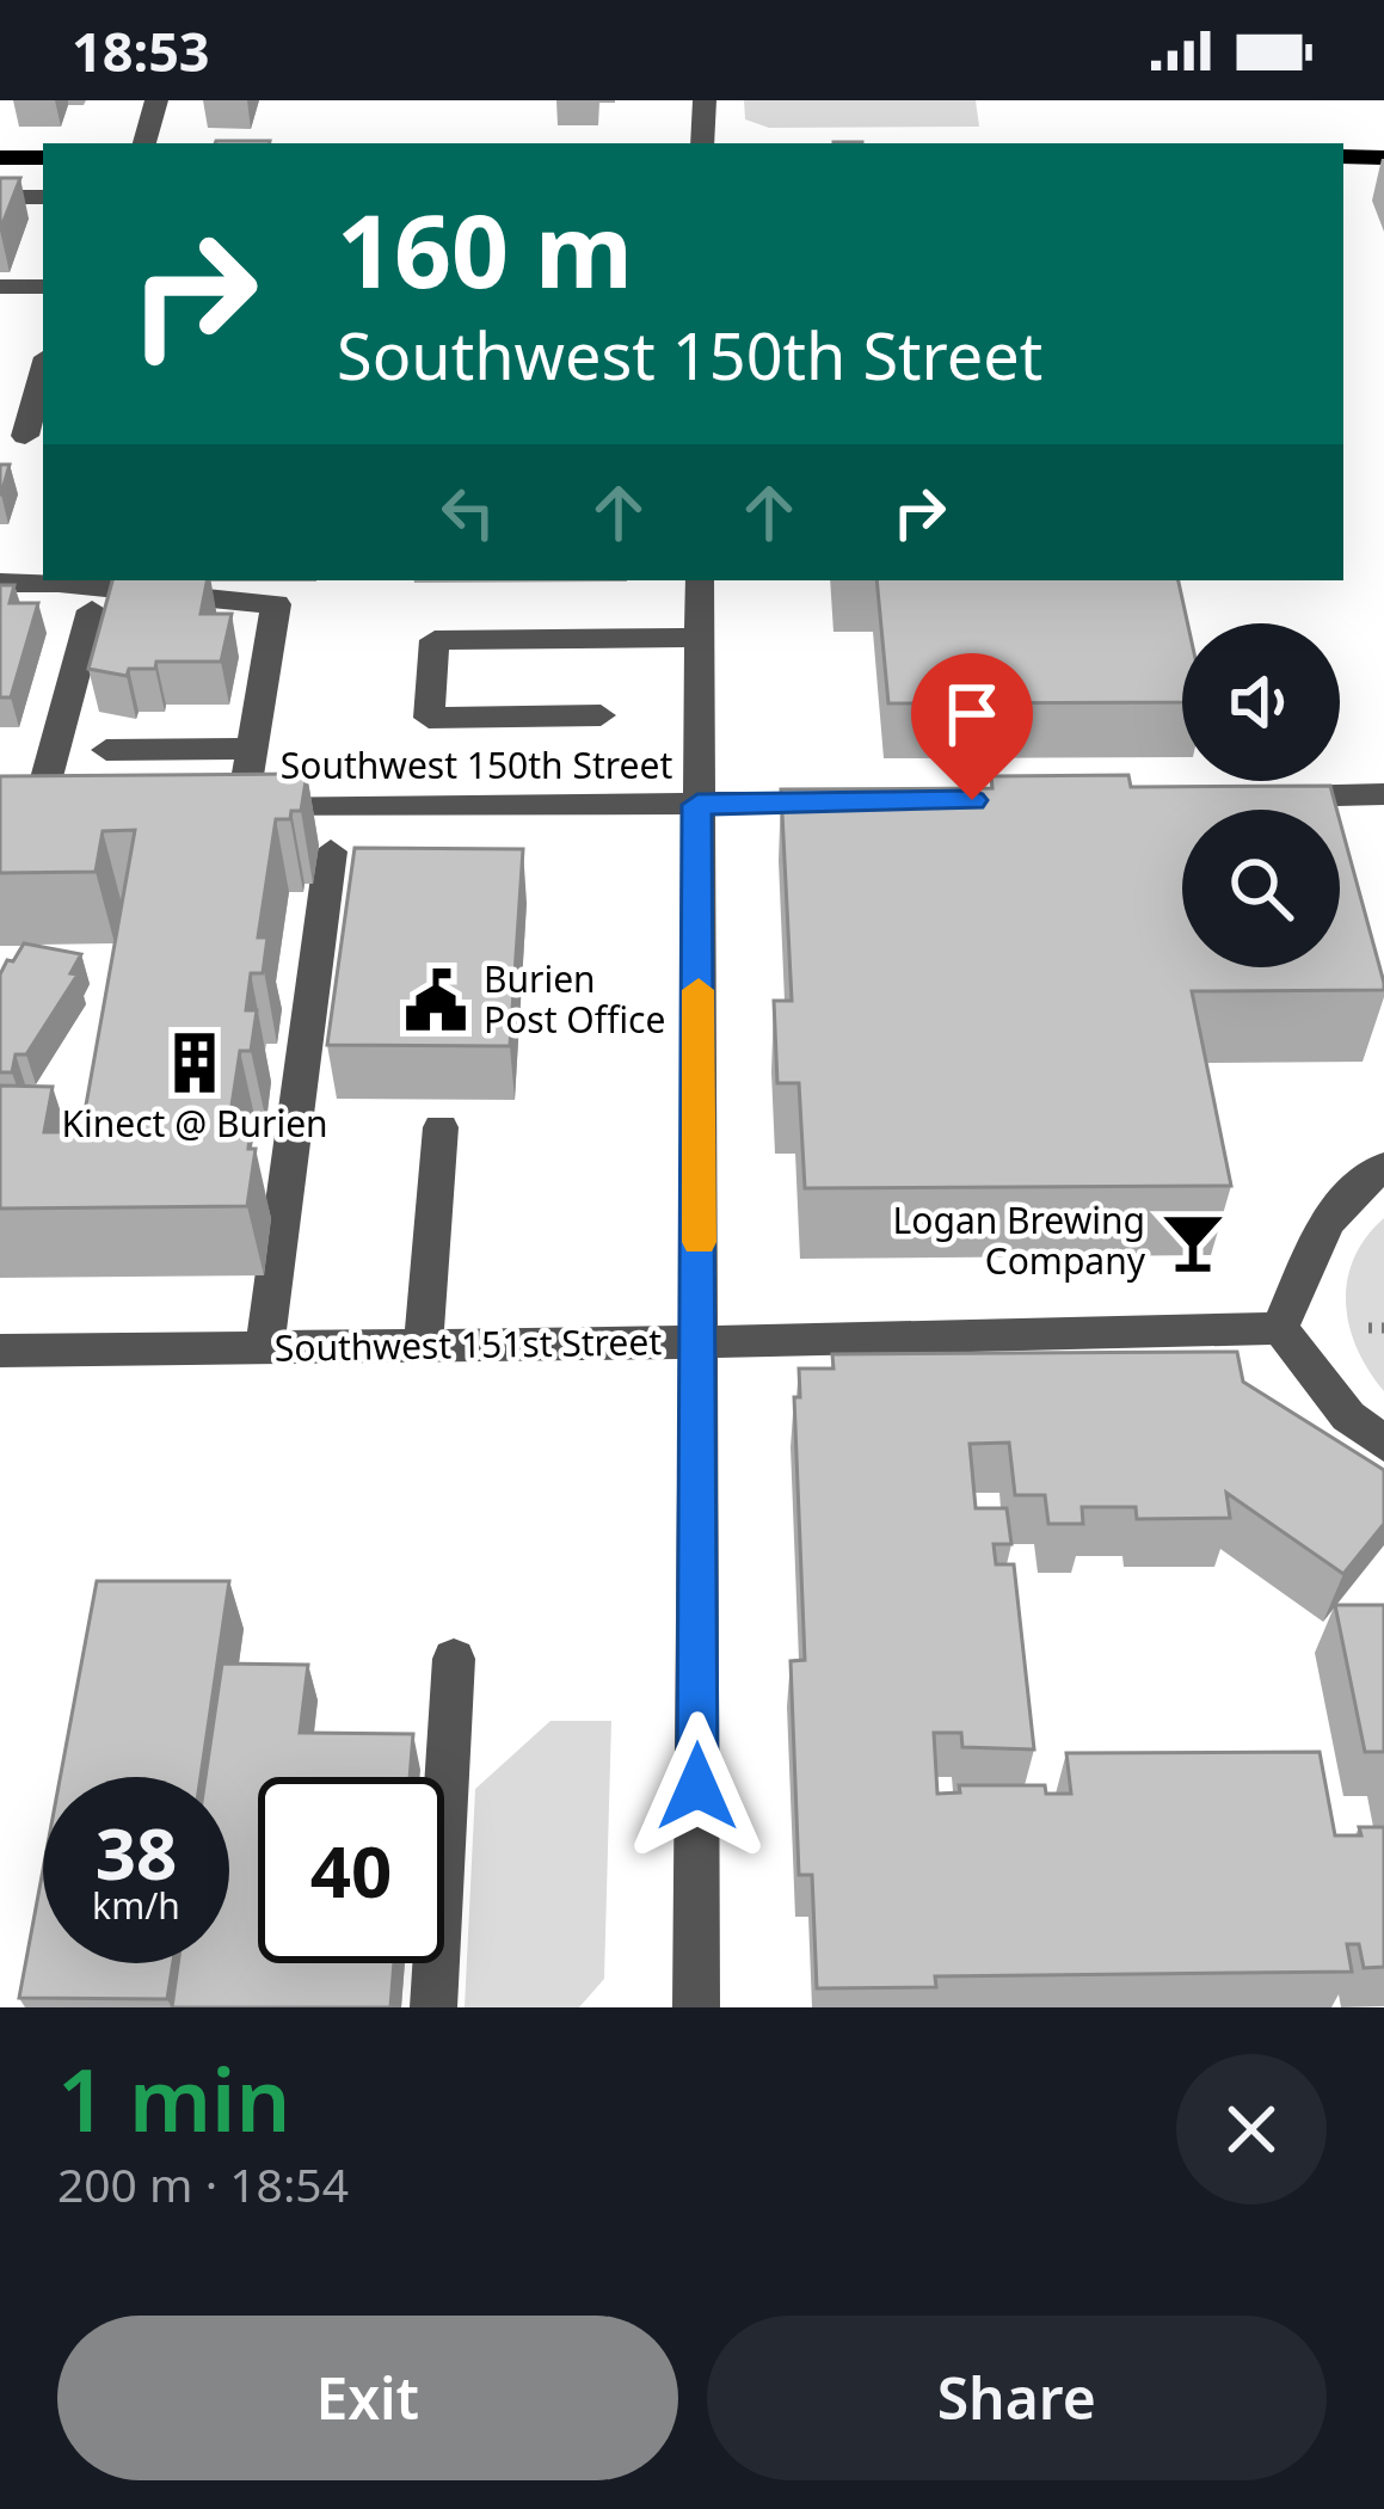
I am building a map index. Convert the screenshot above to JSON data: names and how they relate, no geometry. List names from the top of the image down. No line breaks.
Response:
{"streets":{"street":["Southwest 150th Street","Southwest 151st Street"]},"places":{"public building":["Burien Post Office"],"building":["Kinect @ Burien"],"bar":["Logan Brewing Company"]},"page":{"status":"18:53","turn":["160 m","Southwest 150th Street"],"speed":"38 km/h","limit":"40","heading":["1 min","200 m · 18:54"],"buttons":["Exit","Share"]}}
